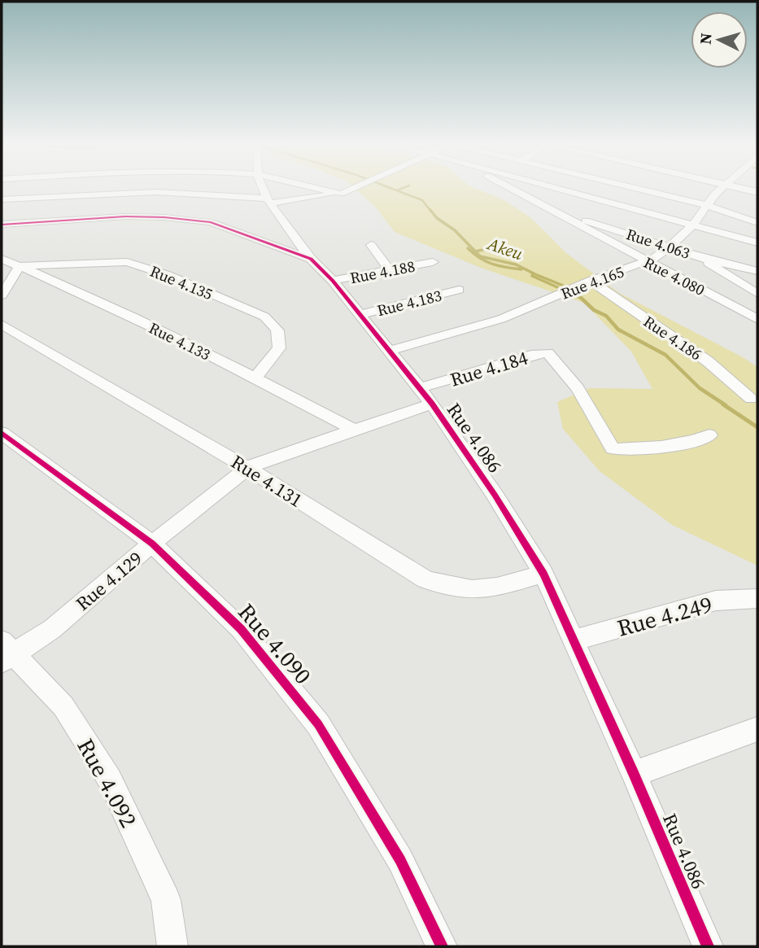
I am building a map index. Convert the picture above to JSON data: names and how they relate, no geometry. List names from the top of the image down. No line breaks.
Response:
{"streets":{"street":["Rue 4.063","Rue 4.188","Rue 4.080","Rue 4.135","Rue 4.165","Rue 4.183","Rue 4.186","Rue 4.133","Rue 4.184","Rue 4.086","Rue 4.131","Rue 4.129","Rue 4.249","Rue 4.090","Rue 4.092"]},"crossings":[["Rue 4.063","Rue 4.080"],["Rue 4.063","Rue 4.165"],["Rue 4.188","Rue 4.086"],["Rue 4.080","Rue 4.165"],["Rue 4.135","Rue 4.133"],["Rue 4.165","Rue 4.186"],["Rue 4.165","Rue 4.086"],["Rue 4.183","Rue 4.086"],["Rue 4.133","Rue 4.129"],["Rue 4.184","Rue 4.086"],["Rue 4.086","Rue 4.131"],["Rue 4.086","Rue 4.129"],["Rue 4.086","Rue 4.249"],["Rue 4.131","Rue 4.129"],["Rue 4.129","Rue 4.090"],["Rue 4.129","Rue 4.092"]],"water":["Akeu"],"north":"left"}
